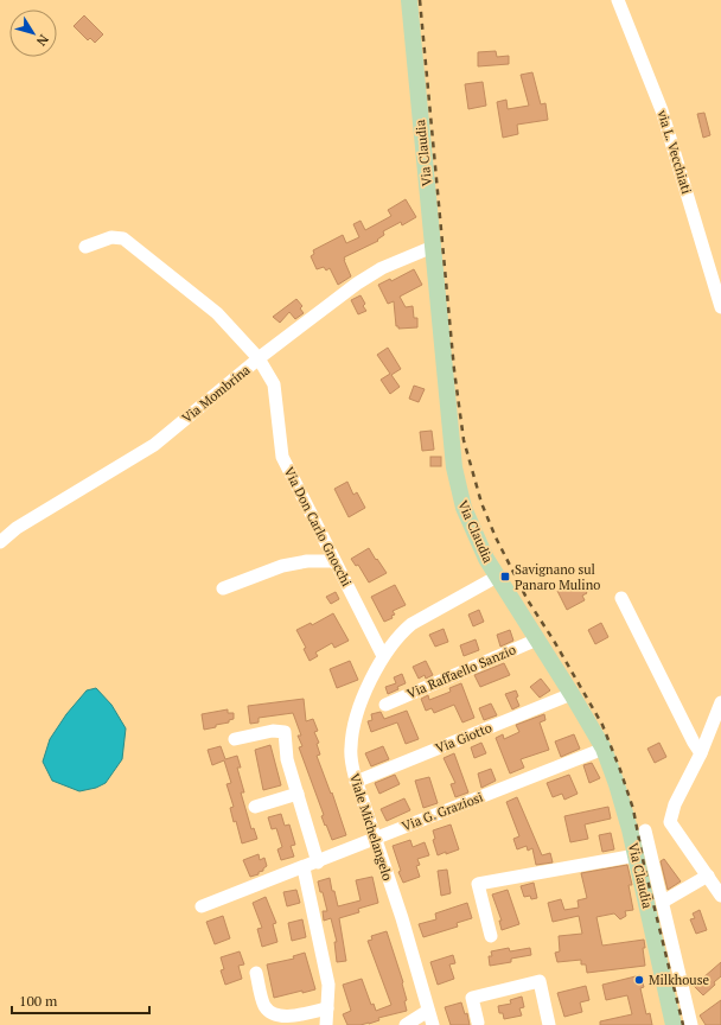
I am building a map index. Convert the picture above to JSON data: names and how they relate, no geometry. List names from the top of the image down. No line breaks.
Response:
{"streets":{"main road":["Via Claudia"],"street":["via L. Vecchiati","Via Mombrina","Via Don Carlo Gnocchi","Via Raffaello Sanzio","Via Giotto","Via G. Graziosi","Viale Michelangelo"]},"crossings":[["Via Claudia","Via Mombrina"],["Via Claudia","Via Raffaello Sanzio"],["Via Claudia","Via Giotto"],["Via Claudia","Via G. Graziosi"],["Via Claudia","Viale Michelangelo"],["Via Mombrina","Via Don Carlo Gnocchi"],["Via Don Carlo Gnocchi","Viale Michelangelo"],["Via Giotto","Viale Michelangelo"],["Via G. Graziosi","Viale Michelangelo"]],"places":{"transit":["Savignano sul Panaro Mulino"],"other":["Milkhouse"]},"scale_bar":"100 m","north":"bottom right"}
